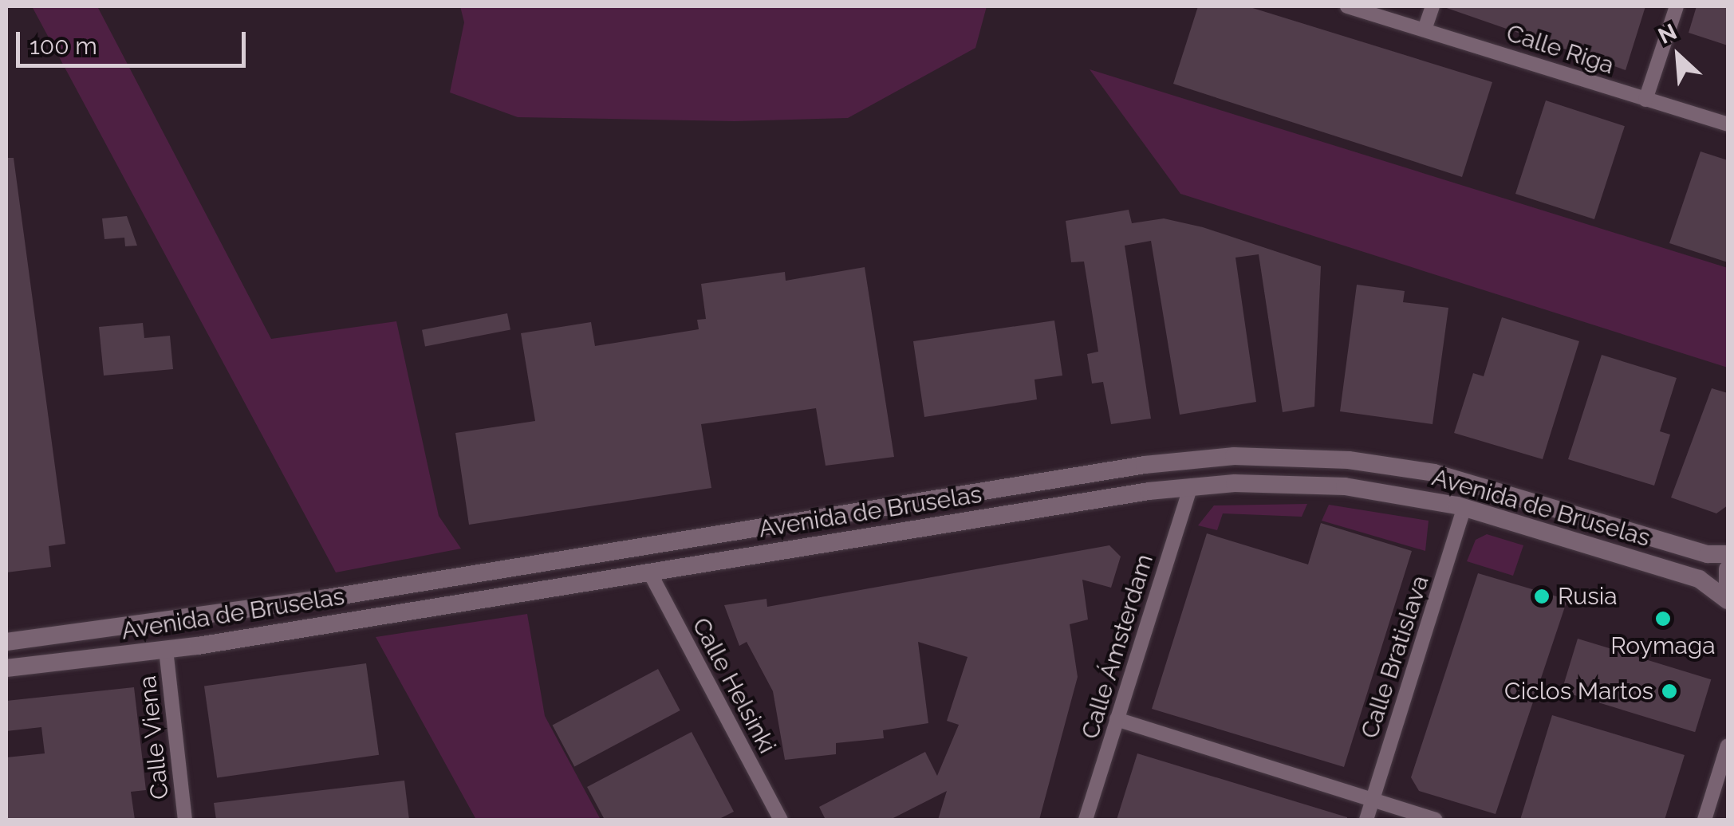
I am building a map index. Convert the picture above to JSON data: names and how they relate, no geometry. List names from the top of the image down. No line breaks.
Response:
{"streets":{"main road":["Avenida de Bruselas"],"street":["Calle Riga","Calle Ámsterdam","Calle Bratislava","Calle Helsinki","Calle Viena"]},"crossings":[["Avenida de Bruselas","Calle Ámsterdam"],["Avenida de Bruselas","Calle Bratislava"],["Avenida de Bruselas","Calle Helsinki"],["Avenida de Bruselas","Calle Viena"]],"places":["Rusia","Roymaga","Ciclos Martos"],"scale_bar":"100 m","north":"top left"}
